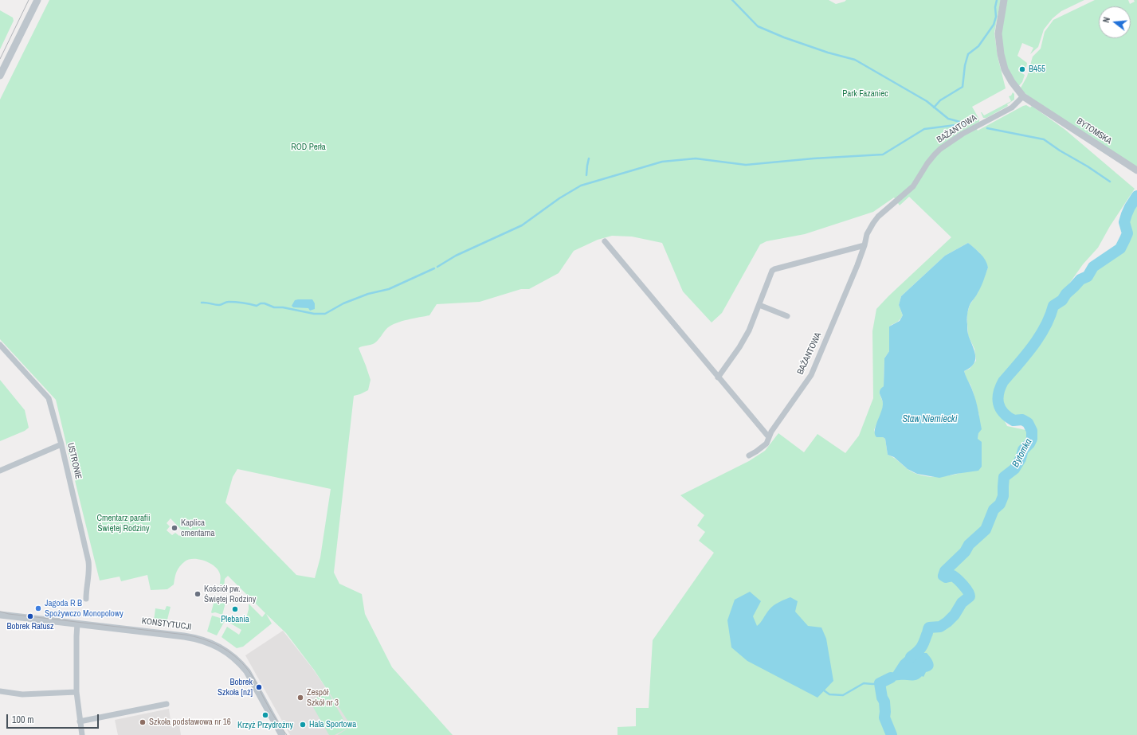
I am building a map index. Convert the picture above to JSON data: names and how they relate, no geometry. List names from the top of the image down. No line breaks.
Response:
{"streets":{"street":["BAŻANTOWA","BYTOMSKA","USTRONIE","KONSTYTUCJI"]},"crossings":[["BAŻANTOWA","BYTOMSKA"]],"water":["Staw Niemiecki","Bytomka"],"parks":["Park Fazaniec","ROD Perła","Cmentarz parafii Świętej Rodziny"],"places":["B455","Kaplica cmentarna","Kościół pw. Świętej Rodziny","Jagoda R B Spożywczo Monopolowy","Plebania","Bobrek Ratusz","Bobrek Szkoła [nż]","Zespół Szkół nr 3","Krzyż Przydrożny","Szkoła podstawowa nr 16","Hala Sportowa"],"scale_bar":"100 m","north":"left"}
